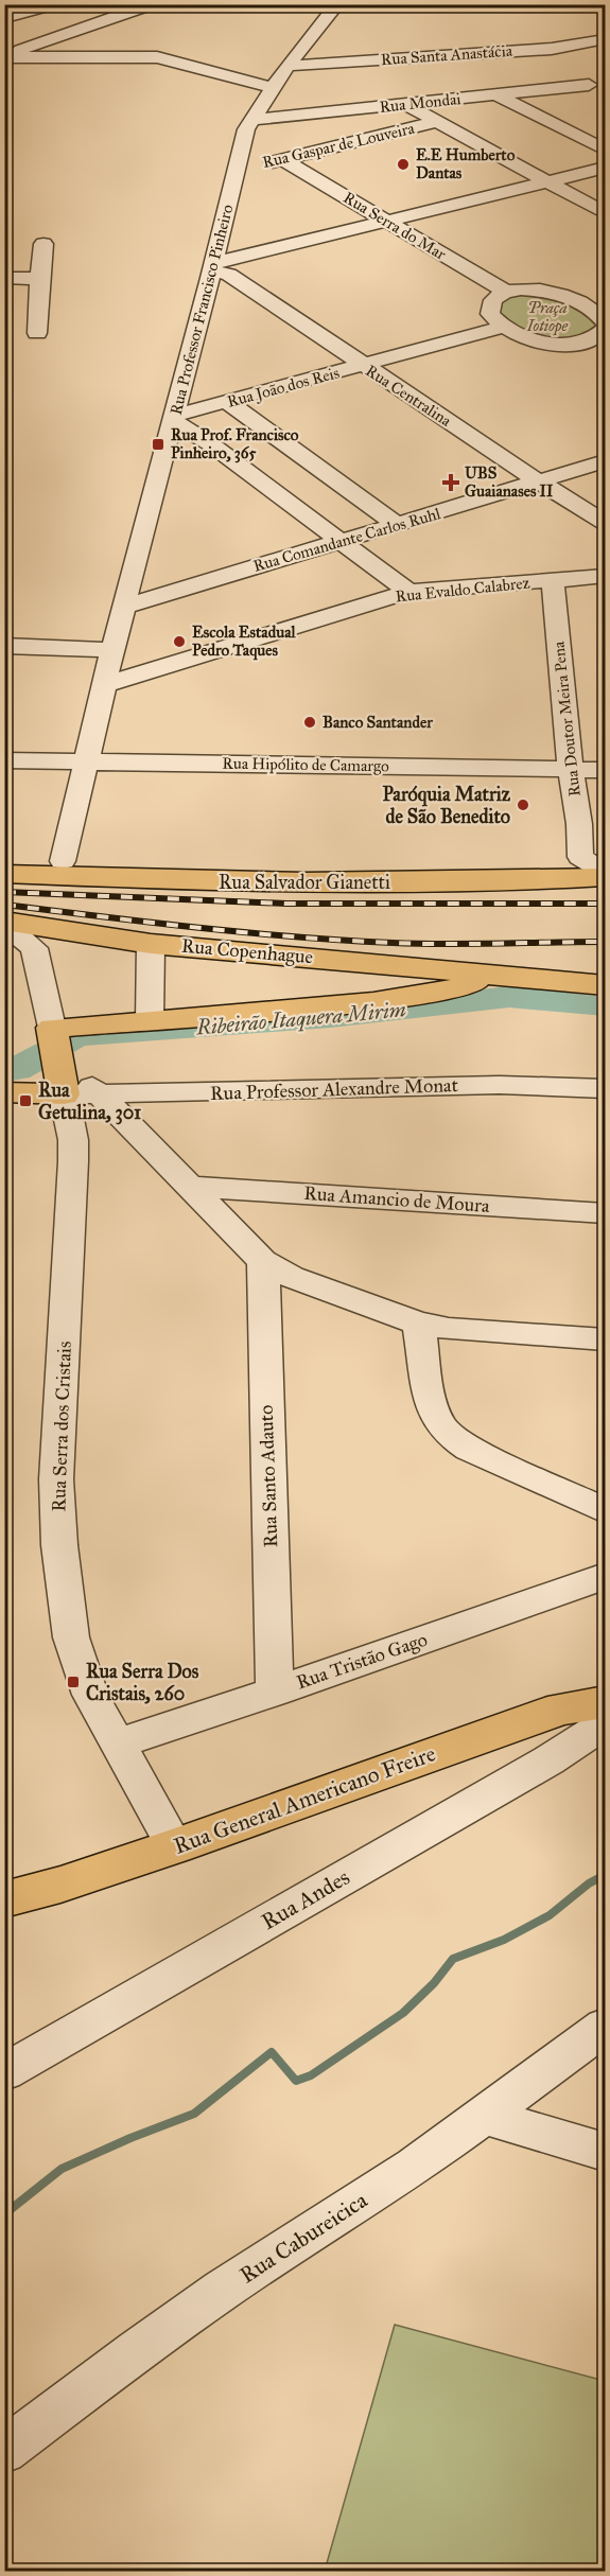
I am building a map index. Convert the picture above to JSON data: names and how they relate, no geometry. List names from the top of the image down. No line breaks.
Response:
{"streets":{"main road":["Rua Salvador Gianetti","Rua Copenhague","Rua Serra dos Cristais","Rua General Americano Freire"],"street":["Rua Santa Anastácia","Rua Mondai","Rua Gaspar de Louveira","Rua Serra do Mar","Rua Professor Francisco Pinheiro","Rua João dos Reis","Rua Centralina","Rua Comandante Carlos Ruhl","Rua Evaldo Calabrez","Rua Doutor Meira Pena","Rua Hipólito de Camargo","Rua Professor Alexandre Monat","Rua Amancio de Moura","Rua Santo Adauto","Rua Tristão Gago","Rua Andes","Rua Cabureicica"]},"crossings":[["Rua Santa Anastácia","Rua Mondai"],["Rua Santa Anastácia","Rua Professor Francisco Pinheiro"],["Rua Mondai","Rua Professor Francisco Pinheiro"],["Rua Gaspar de Louveira","Rua Serra do Mar"],["Rua Gaspar de Louveira","Rua Professor Francisco Pinheiro"],["Rua Professor Francisco Pinheiro","Rua João dos Reis"],["Rua Professor Francisco Pinheiro","Rua Centralina"],["Rua Professor Francisco Pinheiro","Rua Comandante Carlos Ruhl"],["Rua Professor Francisco Pinheiro","Rua Evaldo Calabrez"],["Rua Professor Francisco Pinheiro","Rua Hipólito de Camargo"],["Rua Professor Francisco Pinheiro","Rua Salvador Gianetti"],["Rua João dos Reis","Rua Centralina"],["Rua Centralina","Rua Comandante Carlos Ruhl"],["Rua Evaldo Calabrez","Rua Doutor Meira Pena"],["Rua Doutor Meira Pena","Rua Hipólito de Camargo"],["Rua Doutor Meira Pena","Rua Salvador Gianetti"],["Rua Professor Alexandre Monat","Rua Serra dos Cristais"],["Rua Serra dos Cristais","Rua Tristão Gago"],["Rua Serra dos Cristais","Rua General Americano Freire"],["Rua Santo Adauto","Rua Tristão Gago"],["Rua General Americano Freire","Rua Andes"]],"water":["Ribeirão Itaquera Mirim"],"parks":["Praça Iotiope"],"places":{"other":["E.E Humberto Dantas","Escola Estadual Pedro Taques","Banco Santander","Paróquia Matriz de São Benedito"],"transit":["Rua Prof. Francisco Pinheiro, 365","Rua Getulina, 301","Rua Serra Dos Cristais, 260"],"health":["UBS Guaianases II"]}}
